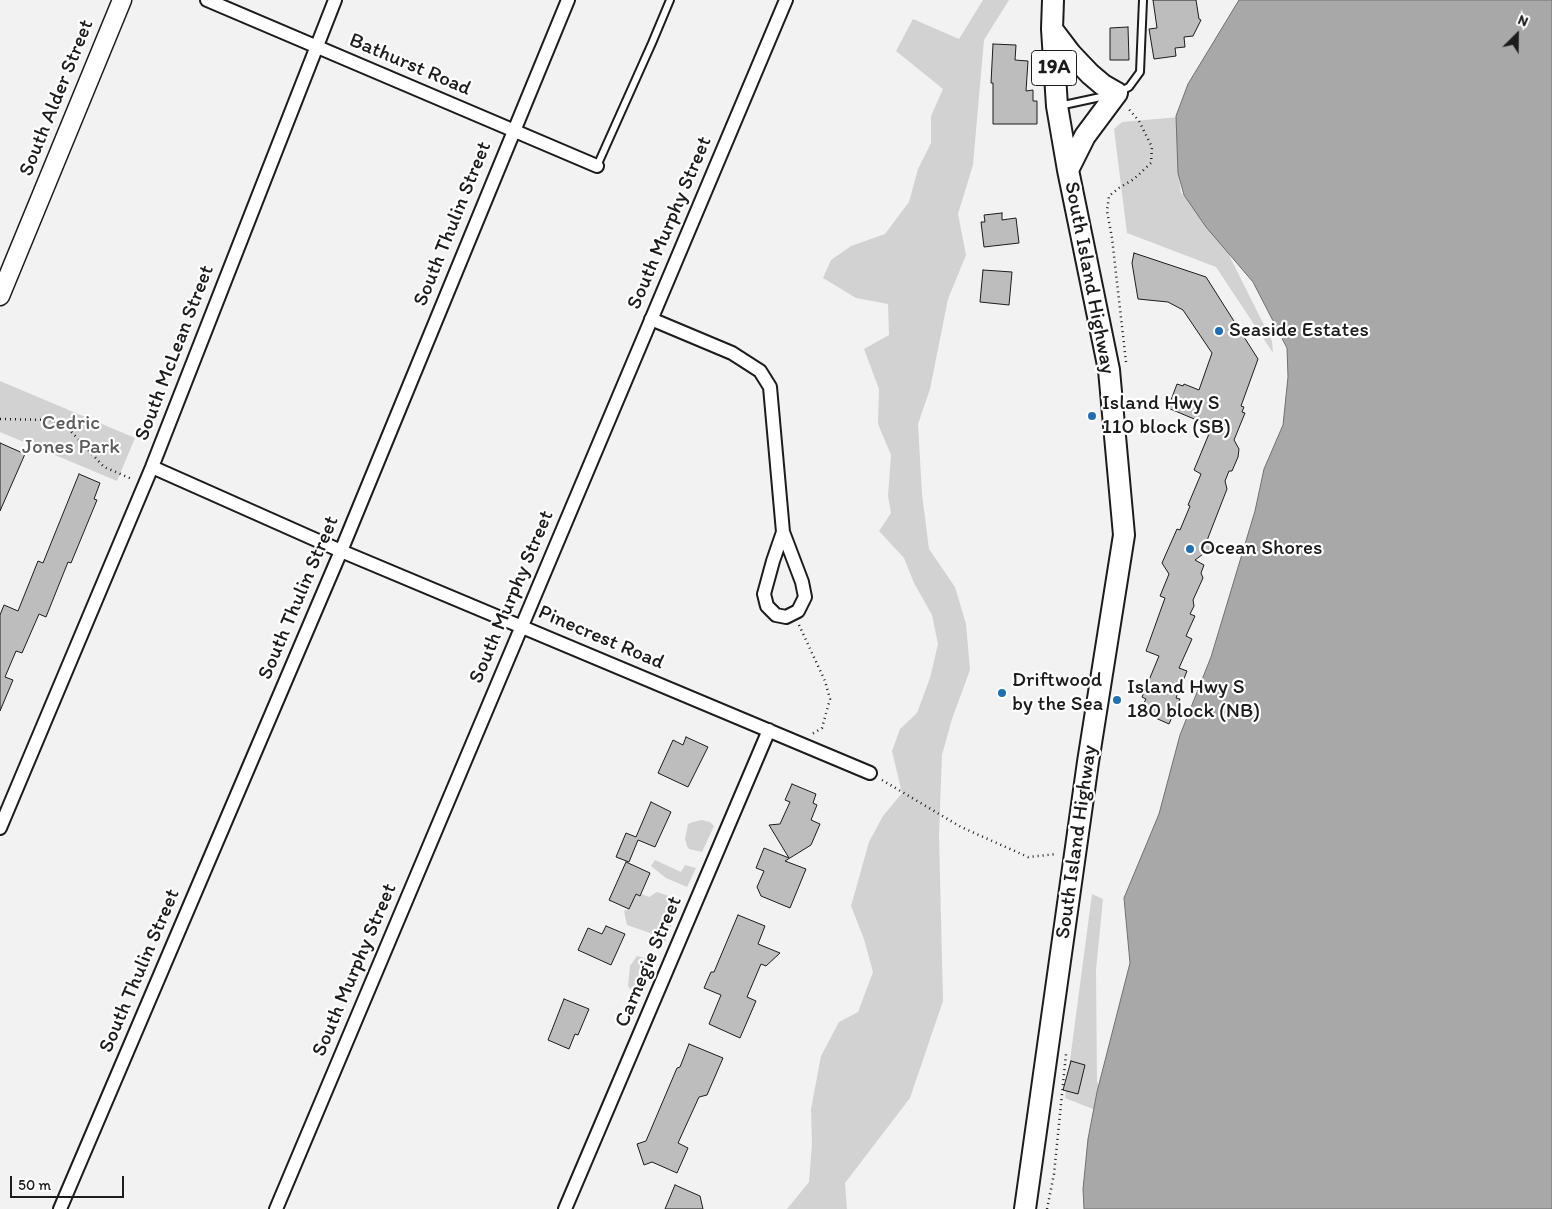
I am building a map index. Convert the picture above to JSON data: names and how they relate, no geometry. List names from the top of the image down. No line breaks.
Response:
{"streets":{"main road":["19A","South Island Highway"],"street":["Bathurst Road","South Alder Street","South Murphy Street","South Thulin Street","South McLean Street","Pinecrest Road","Carnegie Street"]},"crossings":[["Bathurst Road","South Thulin Street"],["Bathurst Road","South McLean Street"],["South Murphy Street","Pinecrest Road"],["South Thulin Street","Pinecrest Road"],["South McLean Street","Pinecrest Road"],["Pinecrest Road","Carnegie Street"]],"parks":["Cedric Jones Park"],"places":["Seaside Estates","Island Hwy S 110 block (SB)","Ocean Shores","Driftwood by the Sea","Island Hwy S 180 block (NB)"],"scale_bar":"50 m","north":"top right"}
